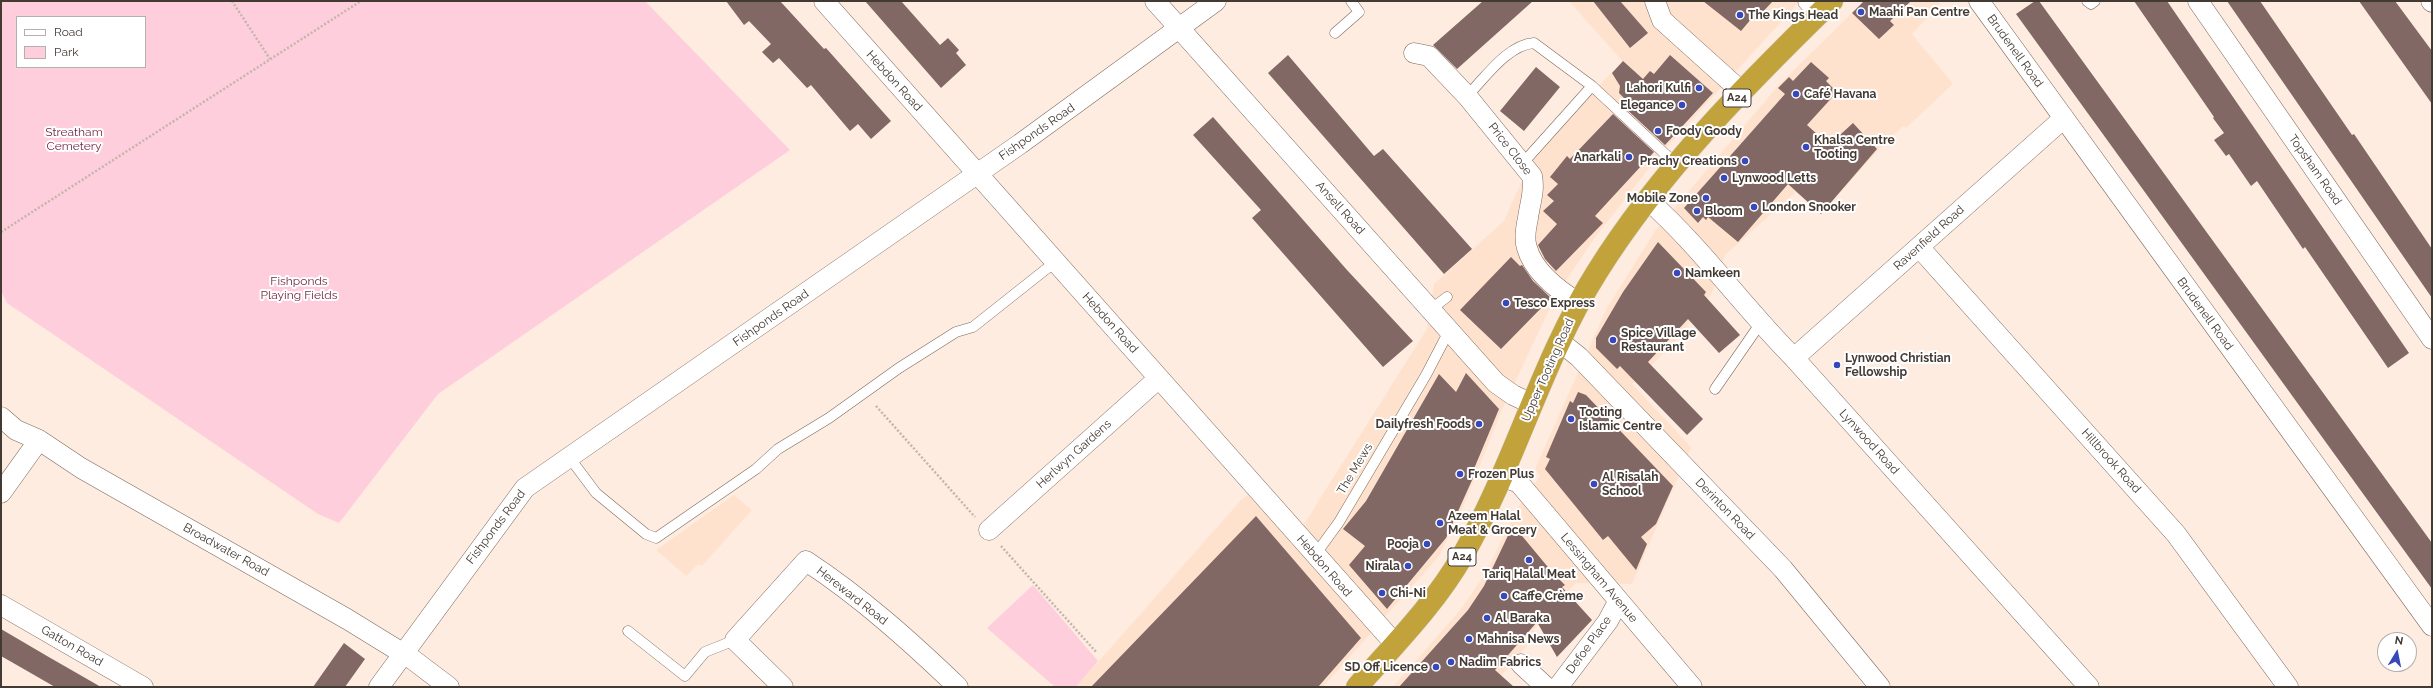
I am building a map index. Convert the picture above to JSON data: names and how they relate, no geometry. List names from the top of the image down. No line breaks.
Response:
{"streets":{"highway":["A24","Upper Tooting Road"],"street":["Brudenell Road","Hebdon Road","Fishponds Road","Price Close","Topsham Road","Ansell Road","Ravenfield Road","Lynwood Road","Herlwyn Gardens","Hillbrook Road","Derinton Road","Broadwater Road","Lessingham Avenue","Hereward Road","Defoe Place","Gatton Road"],"lane":["The Mews"]},"crossings":[["Brudenell Road","Ravenfield Road"],["Hebdon Road","Fishponds Road"],["Hebdon Road","Upper Tooting Road"],["Hebdon Road","Herlwyn Gardens"],["Hebdon Road","The Mews"],["Fishponds Road","Ansell Road"],["Fishponds Road","Broadwater Road"],["Price Close","Upper Tooting Road"],["Ansell Road","Upper Tooting Road"],["Ansell Road","The Mews"],["Ravenfield Road","Lynwood Road"],["Ravenfield Road","Hillbrook Road"],["Upper Tooting Road","Lynwood Road"],["Upper Tooting Road","Derinton Road"],["Upper Tooting Road","Lessingham Avenue"],["Lessingham Avenue","Defoe Place"]],"parks":["Streatham Cemetery","Fishponds Playing Fields"],"places":["Maahi Pan Centre","The Kings Head","Lahori Kulfi","Café Havana","Elegance","Foody Goody","Khalsa Centre Tooting","Anarkali","Prachy Creations","Lynwood Letts","Mobile Zone","London Snooker","Bloom","Namkeen","Tesco Express","Spice Village Restaurant","Lynwood Christian Fellowship","Tooting Islamic Centre","Dailyfresh Foods","Frozen Plus","Al Risalah School","Azeem Halal Meat & Grocery","Pooja","Tariq Halal Meat","Nirala","Chi-Ni","Caffe Crème","Al Baraka","Mahnisa News","Nadim Fabrics","SD Off Licence"],"legend":["Road","Park"],"north":"top"}
